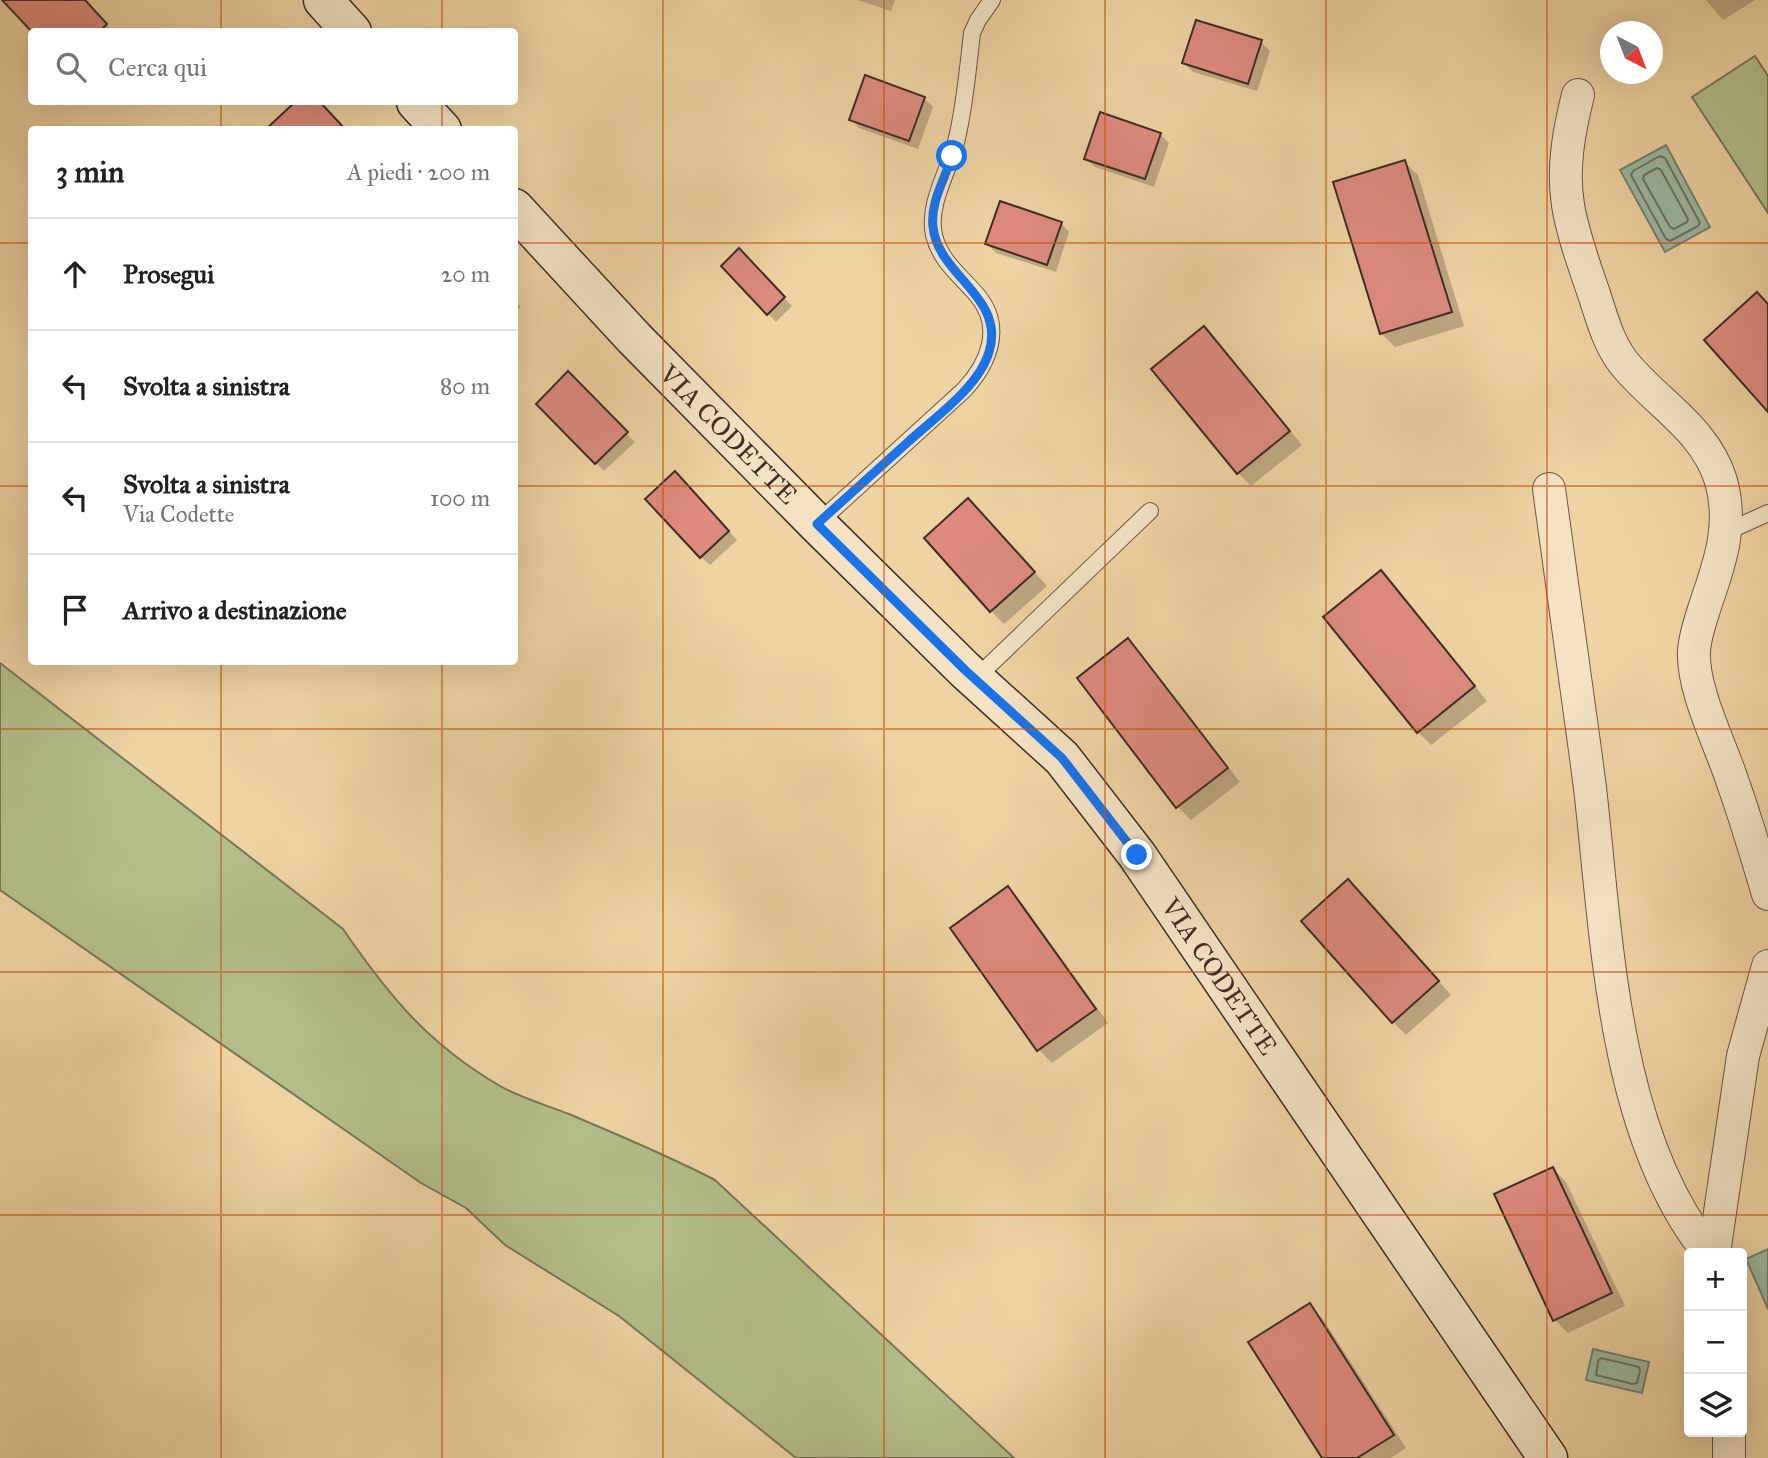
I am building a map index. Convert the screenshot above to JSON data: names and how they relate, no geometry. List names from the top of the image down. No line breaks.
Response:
{"streets":{"street":["VIA CODETTE"]},"north":"bottom right","page":{"search":"Cerca qui","heading":["3 min","A piedi · 200 m"],"list":[["Prosegui","20 m"],["Svolta a sinistra","80 m"],["Svolta a sinistra","Via Codette","100 m"],"Arrivo a destinazione"],"map_buttons":["+","−"]}}
